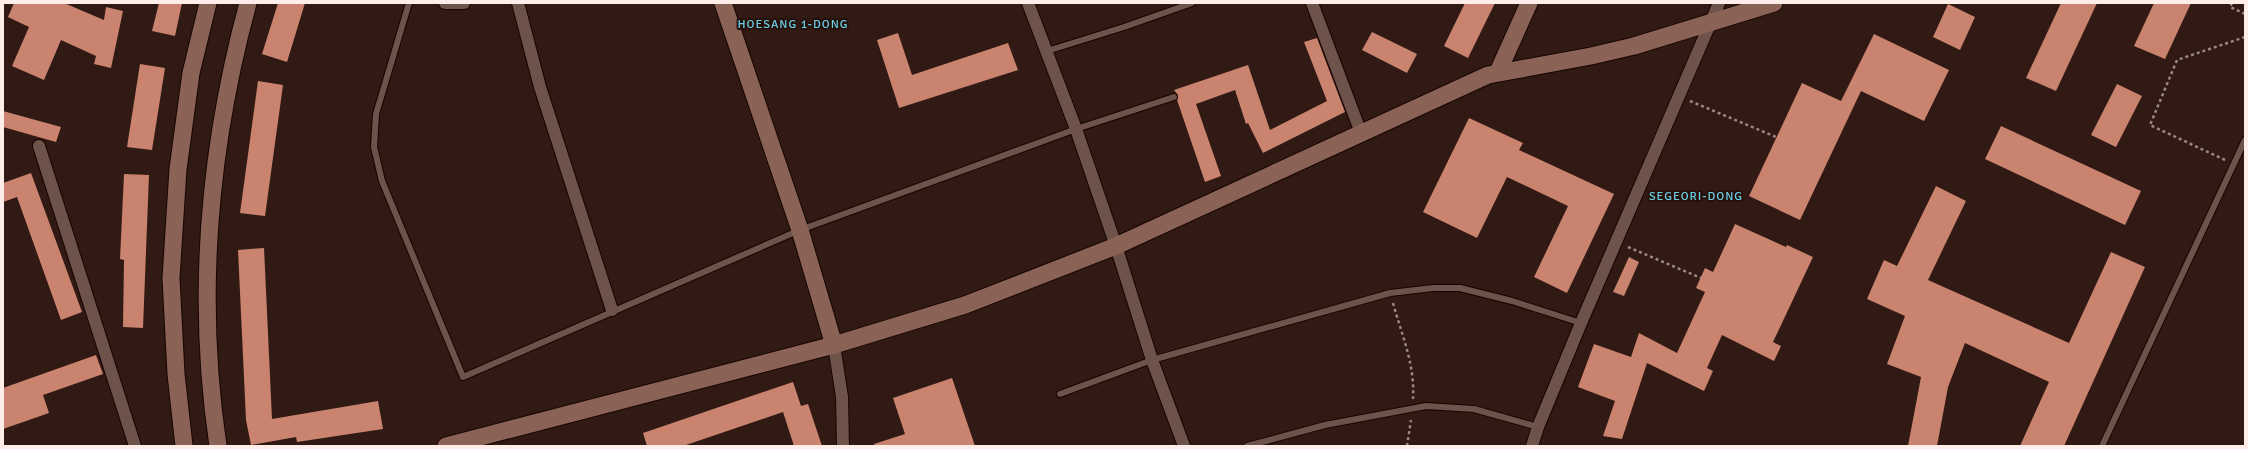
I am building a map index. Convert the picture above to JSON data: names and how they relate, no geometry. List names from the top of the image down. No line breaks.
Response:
{"districts":["HOESANG 1-DONG","SEGEORI-DONG"]}
